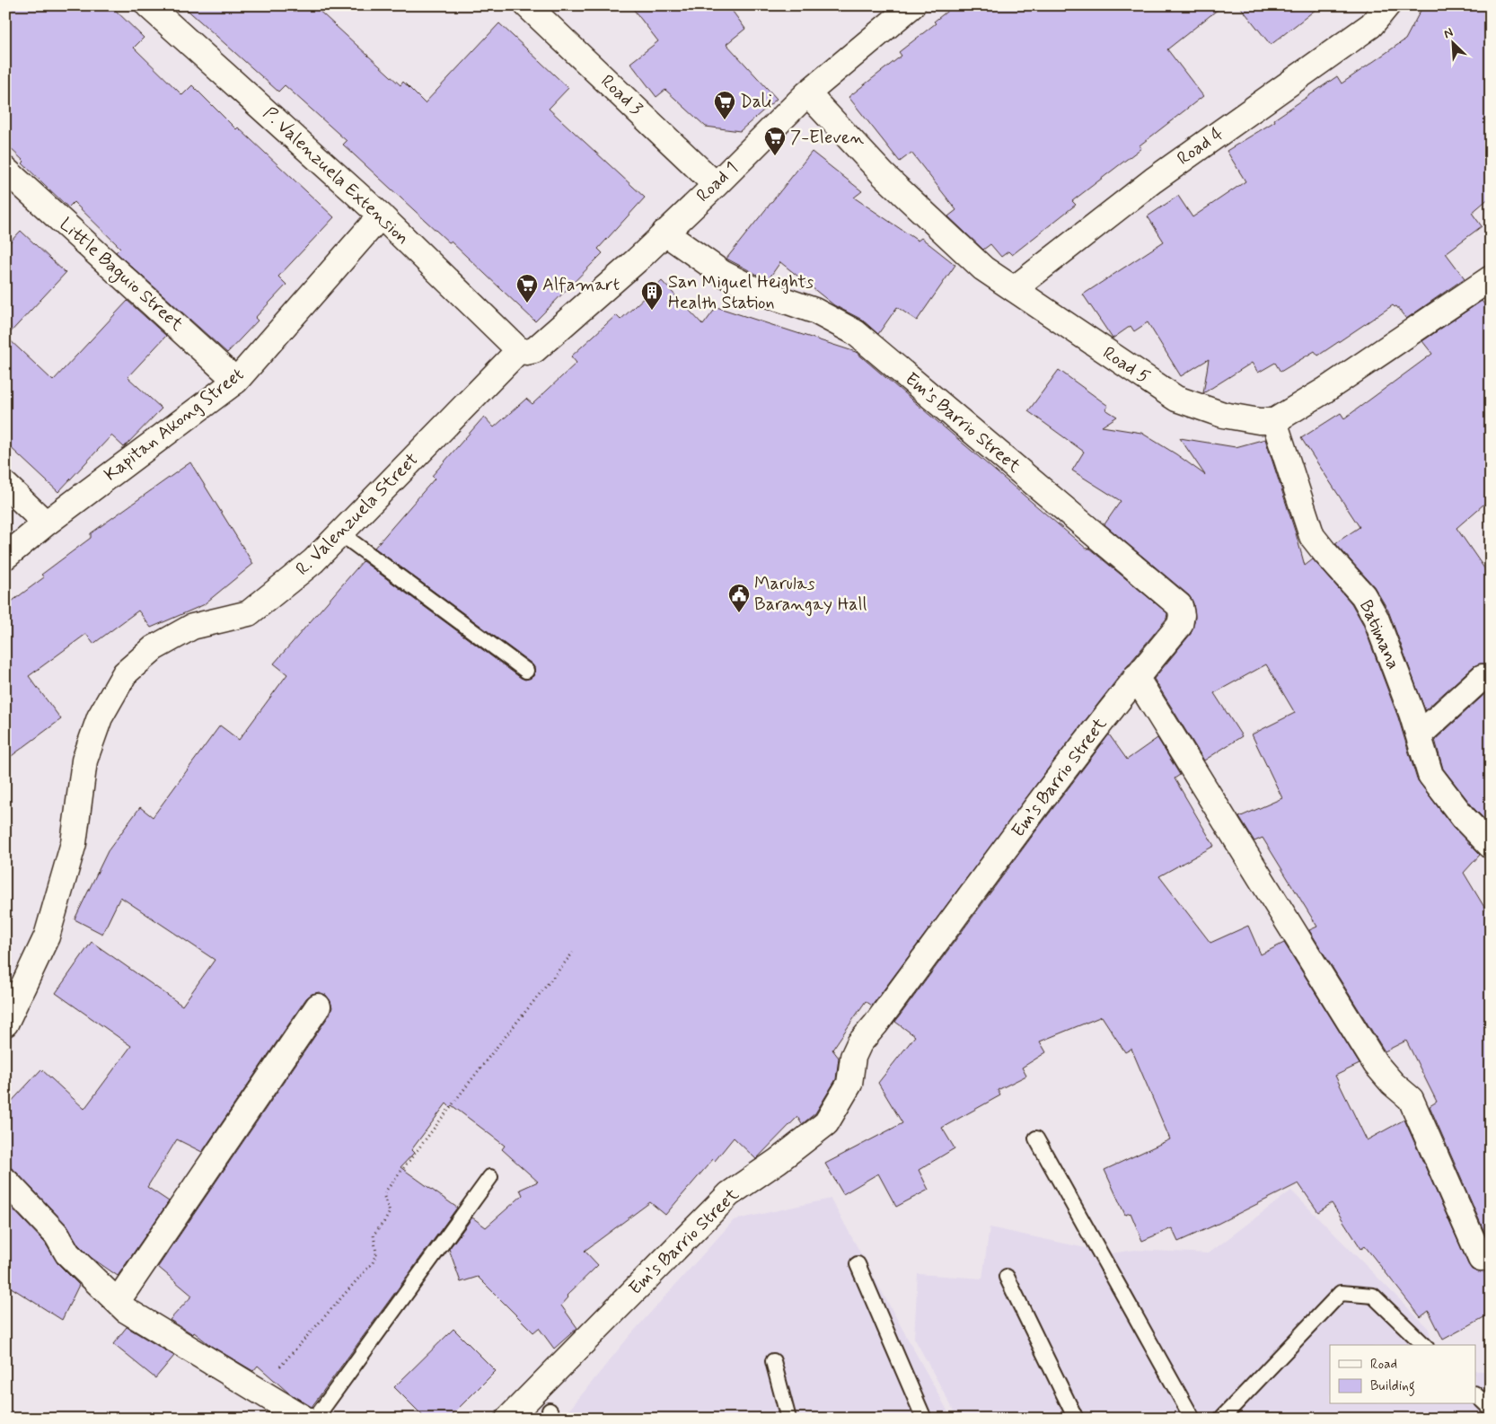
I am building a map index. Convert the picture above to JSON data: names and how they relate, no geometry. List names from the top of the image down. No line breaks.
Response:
{"streets":{"street":["Road 3","Road 4","P. Valenzuela Extension","Road 1","Little Baguio Street","Road 5","Em’s Barrio Street","Kapitan Akong Street","R. Valenzuela Street","Batimana"]},"crossings":[["Road 3","Road 1"],["Road 4","Road 5"],["P. Valenzuela Extension","Road 1"],["P. Valenzuela Extension","Kapitan Akong Street"],["P. Valenzuela Extension","R. Valenzuela Street"],["Road 1","Road 5"],["Road 1","Em’s Barrio Street"],["Road 1","R. Valenzuela Street"],["Little Baguio Street","Kapitan Akong Street"],["Road 5","Batimana"]],"places":{"supermarket":["Dali","7-Eleven","Alfamart"],"building":["San Miguel Heights Health Station"],"public building":["Marulas Barangay Hall"]},"legend":["Road","Building"],"north":"top left"}
